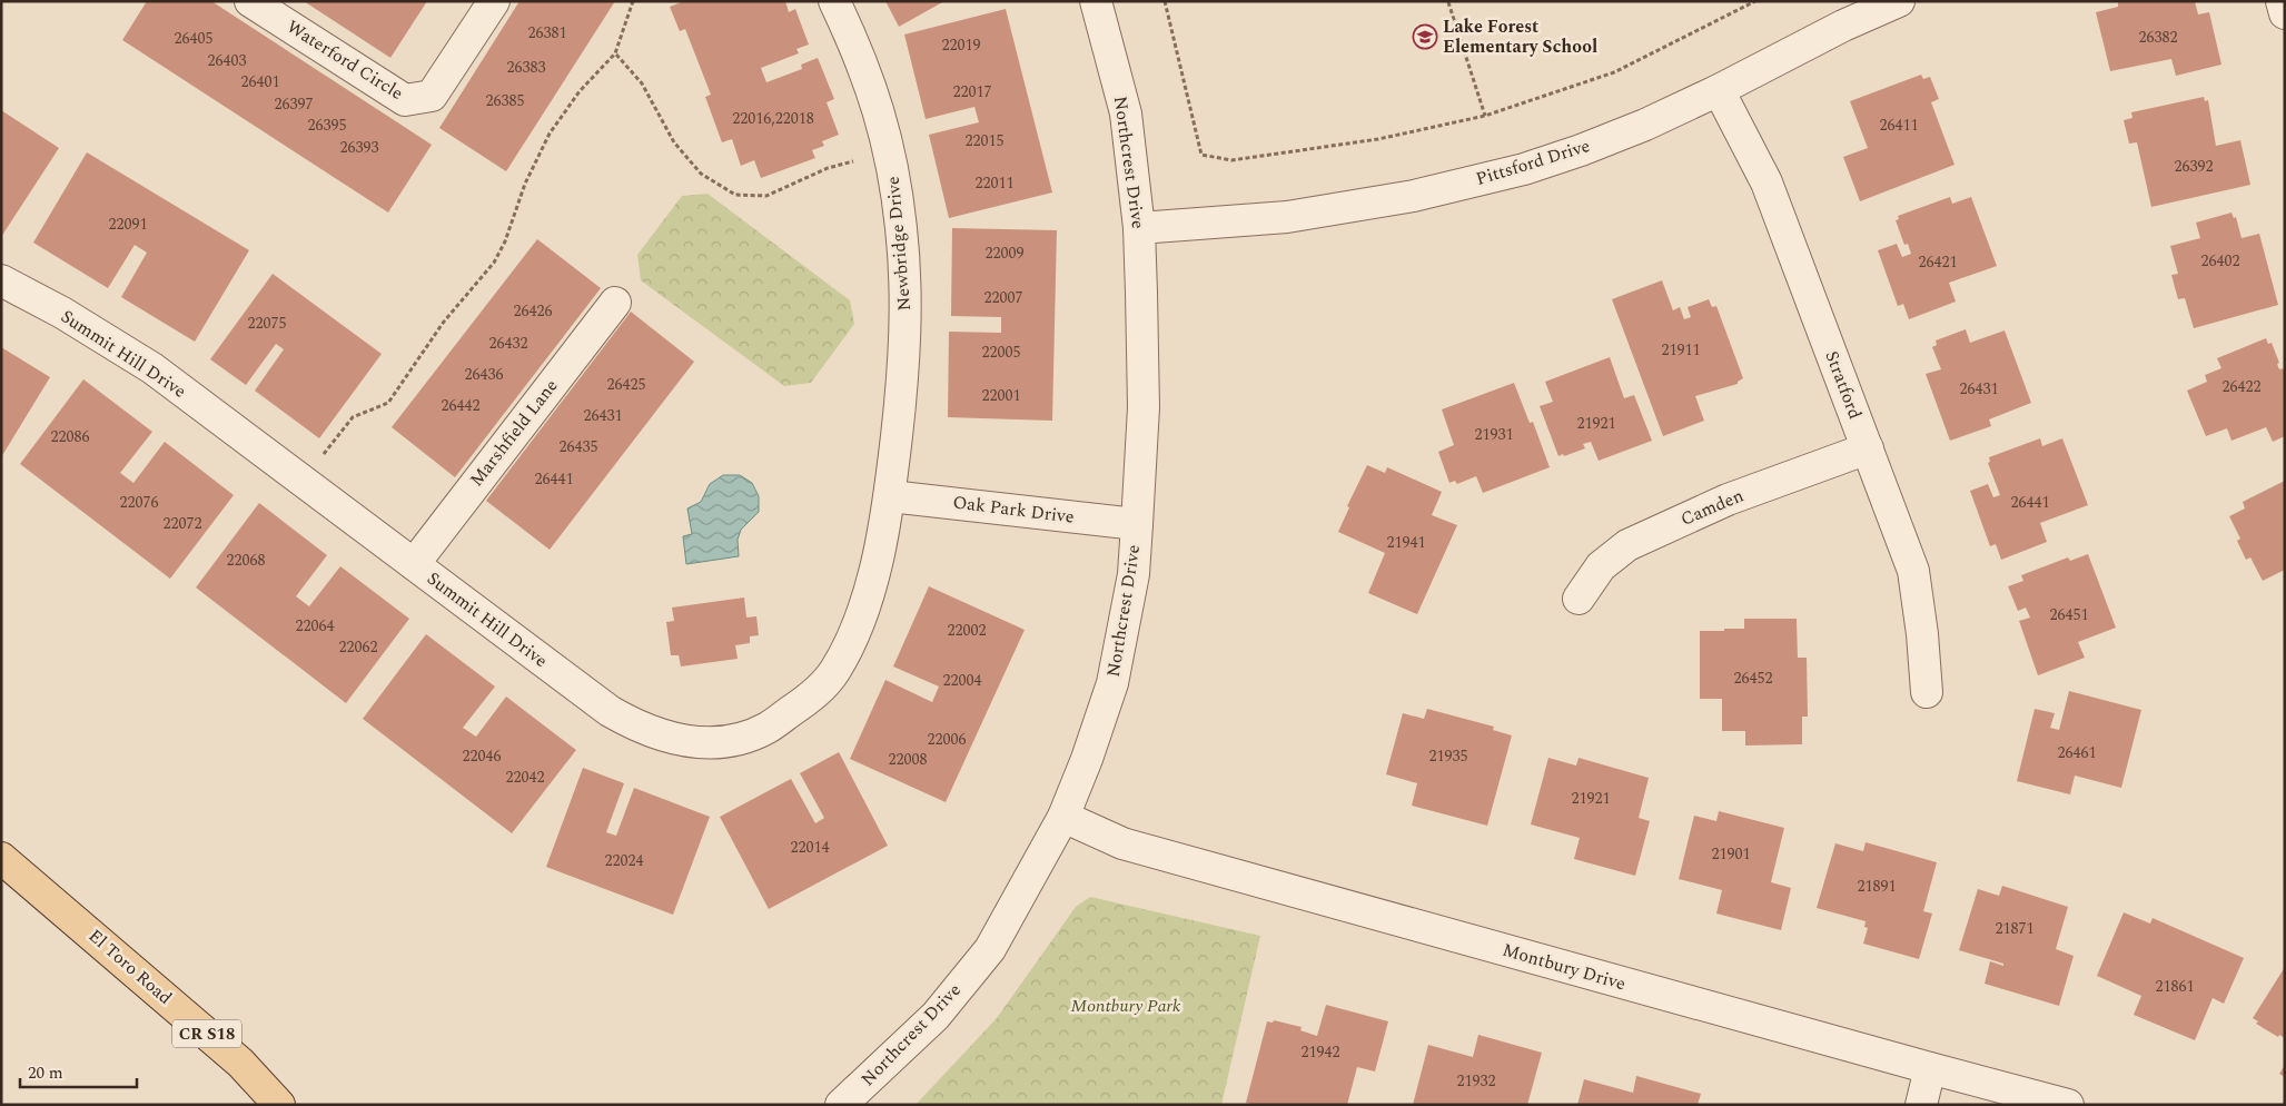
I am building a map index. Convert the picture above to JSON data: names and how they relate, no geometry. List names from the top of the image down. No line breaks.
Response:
{"streets":{"main road":["El Toro Road","CR S18"],"street":["Waterford Circle","Northcrest Drive","Pittsford Drive","Newbridge Drive","Summit Hill Drive","Stratford","Marshfield Lane","Camden","Oak Park Drive","Montbury Drive"]},"crossings":[["Northcrest Drive","Pittsford Drive"],["Northcrest Drive","Oak Park Drive"],["Northcrest Drive","Montbury Drive"],["Pittsford Drive","Stratford"],["Newbridge Drive","Summit Hill Drive"],["Newbridge Drive","Oak Park Drive"],["Summit Hill Drive","Marshfield Lane"],["Summit Hill Drive","Oak Park Drive"],["Stratford","Camden"]],"parks":["Montbury Park"],"places":{"school or university":["Lake Forest Elementary School"]},"house_numbers":["26381","26382","26405","22019","26403","26383","26401","22017","26385","26397","22016,22018","26395","26411","22015","26393","26392","22011","22091","22009","26402","26421","22007","26426","22075","26432","21911","22005","26436","26425","26422","26431","22001","26442","26431","21921","21931","22086","26435","26441","22076","26441","22072","21941","22068","26451","22064","22002","22062","26452","22004","22006","26461","22046","21935","22008","22042","21921","22014","21901","22024","21891","21871","21861","21942","21932"],"scale_bar":"20 m"}
